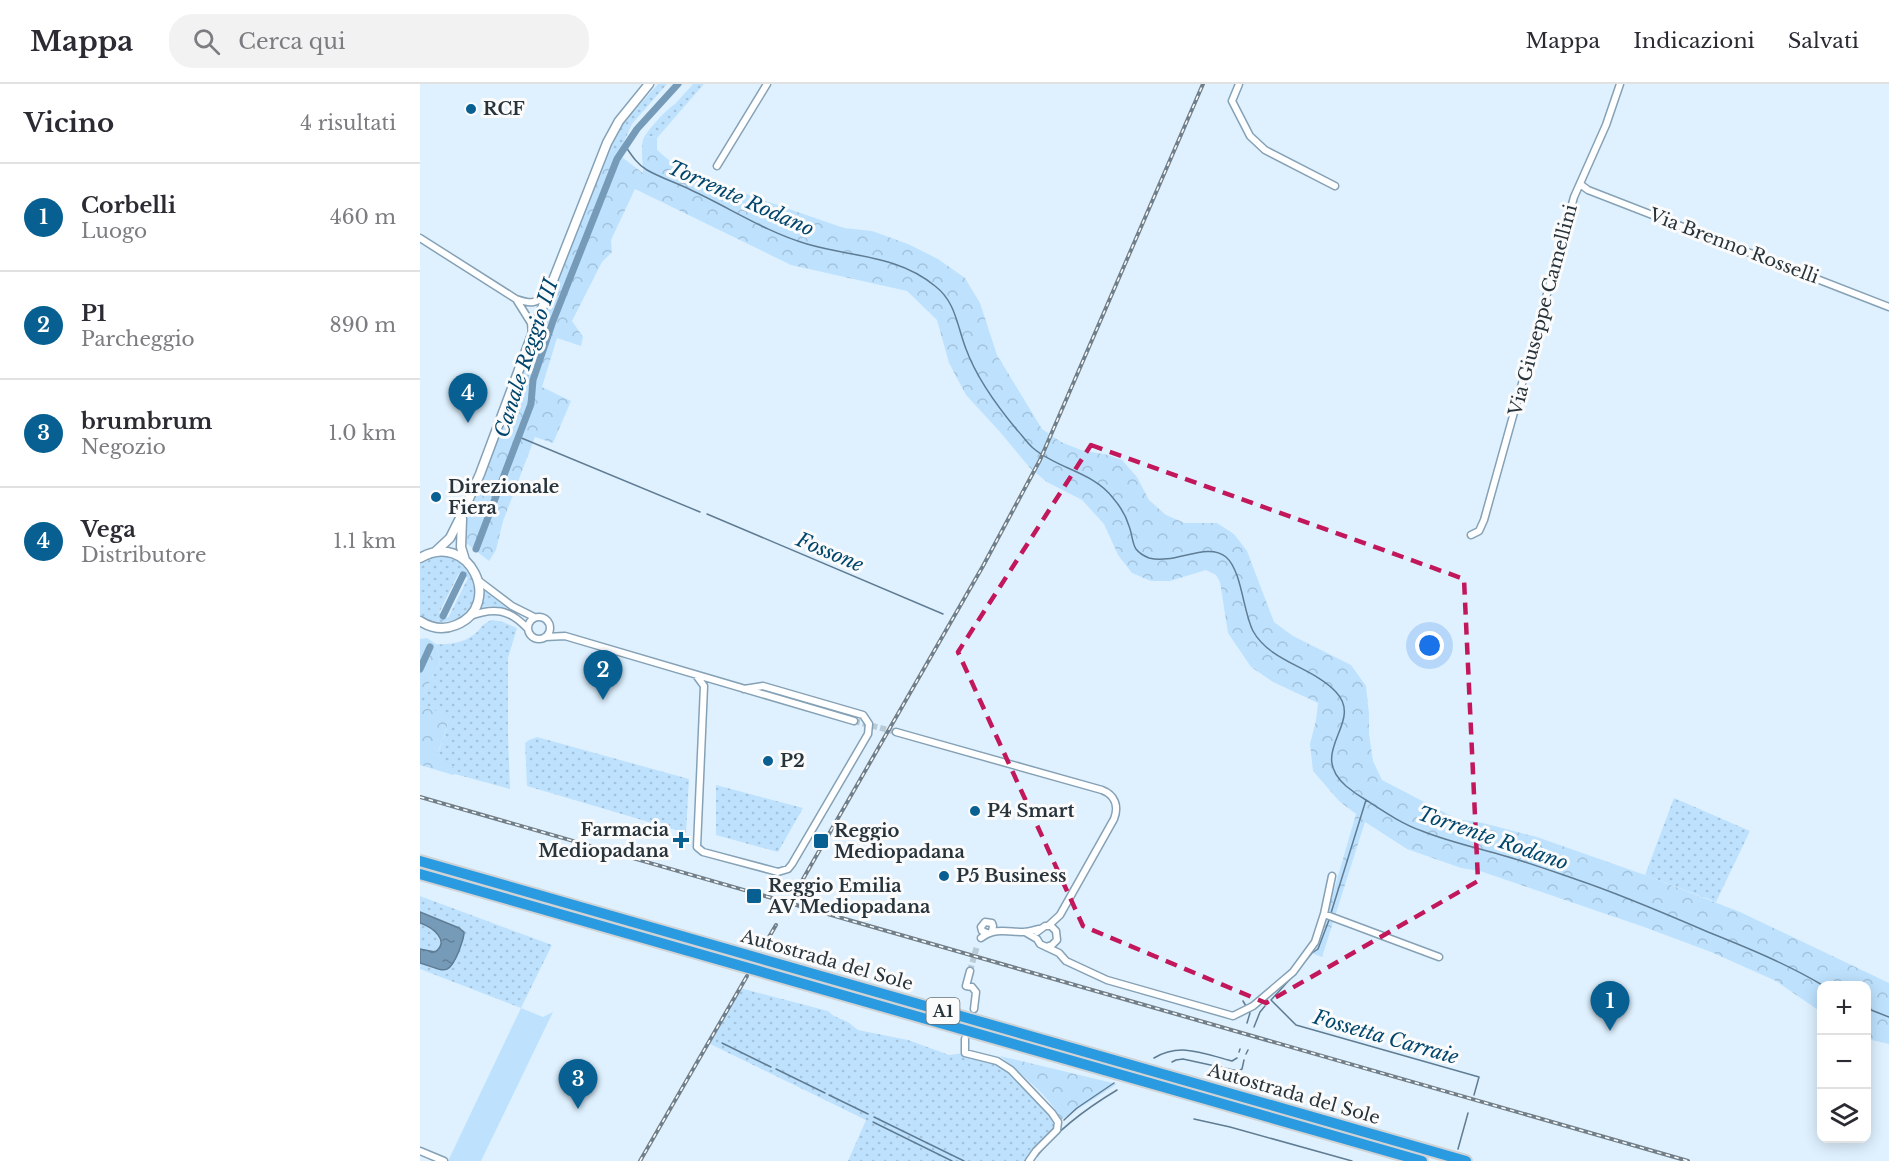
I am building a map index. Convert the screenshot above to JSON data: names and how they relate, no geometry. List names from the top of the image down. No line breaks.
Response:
{"streets":{"highway":["Autostrada del Sole","A1"],"street":["Via Brenno Rosselli","Via Giuseppe Camellini"]},"crossings":[["Via Brenno Rosselli","Via Giuseppe Camellini"]],"water":["Torrente Rodano","Canale Reggio III","Fossone","Fossetta Carraie"],"places":{"other":["RCF","Direzionale Fiera","P2","P4 Smart","P5 Business"],"health":["Farmacia Mediopadana"],"transit":["Reggio Mediopadana","Reggio Emilia AV Mediopadana"]},"page":{"header":"Mappa","search":"Cerca qui","nav":["Mappa","Indicazioni","Salvati"],"heading":["Vicino","4 risultati"],"list":[{"mark":"1","name":"Corbelli","note":"Luogo","value":"460 m"},{"mark":"2","name":"P1","note":"Parcheggio","value":"890 m"},{"mark":"3","name":"brumbrum","note":"Negozio","value":"1.0 km"},{"mark":"4","name":"Vega","note":"Distributore","value":"1.1 km"}],"pins":["4","2","1","3"],"map_buttons":["+","−"]}}
